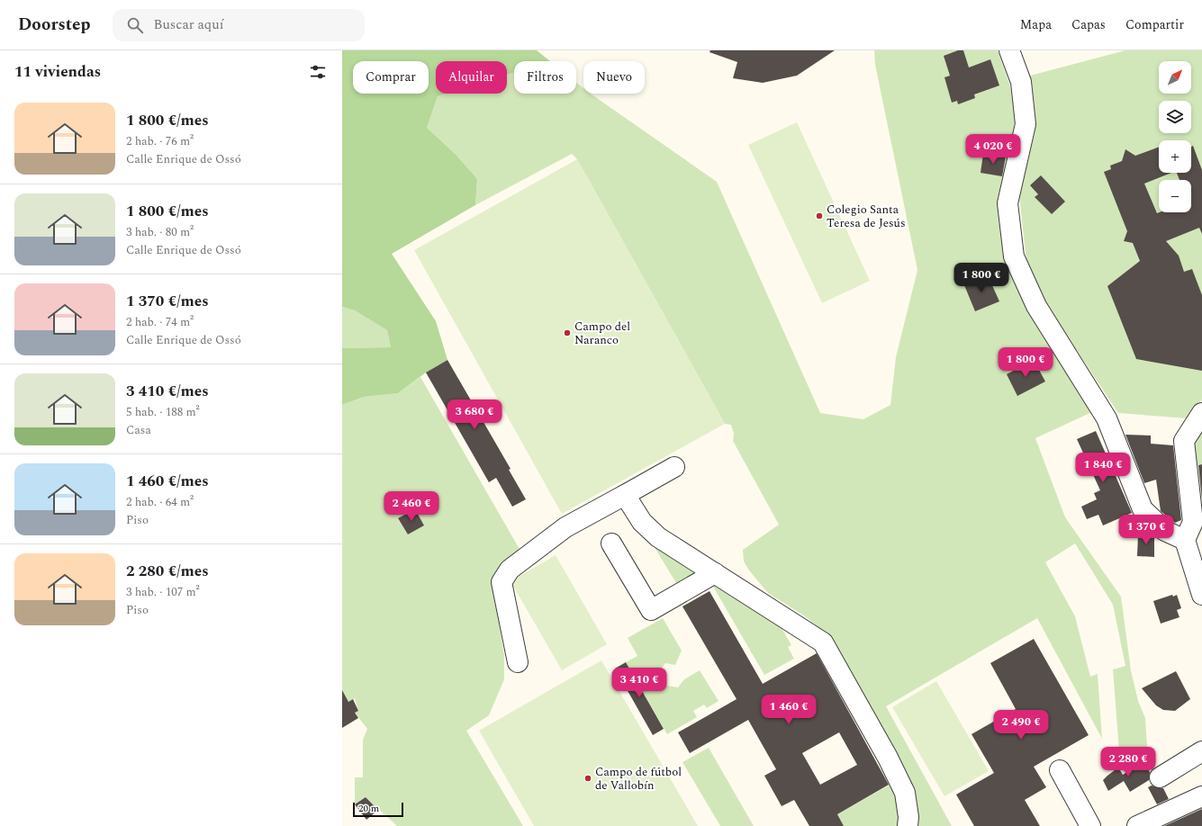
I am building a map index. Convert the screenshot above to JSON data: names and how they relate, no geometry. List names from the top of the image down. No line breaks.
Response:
{"places":["Colegio Santa Teresa de Jesús","Campo del Naranco","Campo de fútbol de Vallobín"],"scale_bar":"20 m","north":"top right","page":{"header":"Doorstep","search":"Buscar aquí","nav":["Mapa","Capas","Compartir"],"heading":"11 viviendas","map_buttons":["+","−"],"chip":["Comprar","Alquilar","Filtros","Nuevo"],"list":[{"name":"1 800 €/mes","note":"2 hab. · 76 m² · Calle Enrique de Ossó"},{"name":"1 800 €/mes","note":"3 hab. · 80 m² · Calle Enrique de Ossó"},{"name":"1 370 €/mes","note":"2 hab. · 74 m² · Calle Enrique de Ossó"},{"name":"3 410 €/mes","note":"5 hab. · 188 m² · Casa"},{"name":"1 460 €/mes","note":"2 hab. · 64 m² · Piso"},{"name":"2 280 €/mes","note":"3 hab. · 107 m² · Piso"}],"price":["4 020 €","1 800 €","1 800 €","3 680 €","1 840 €","2 460 €","1 370 €","3 410 €","1 460 €","2 490 €","2 280 €"],"scale":"20 m"}}
